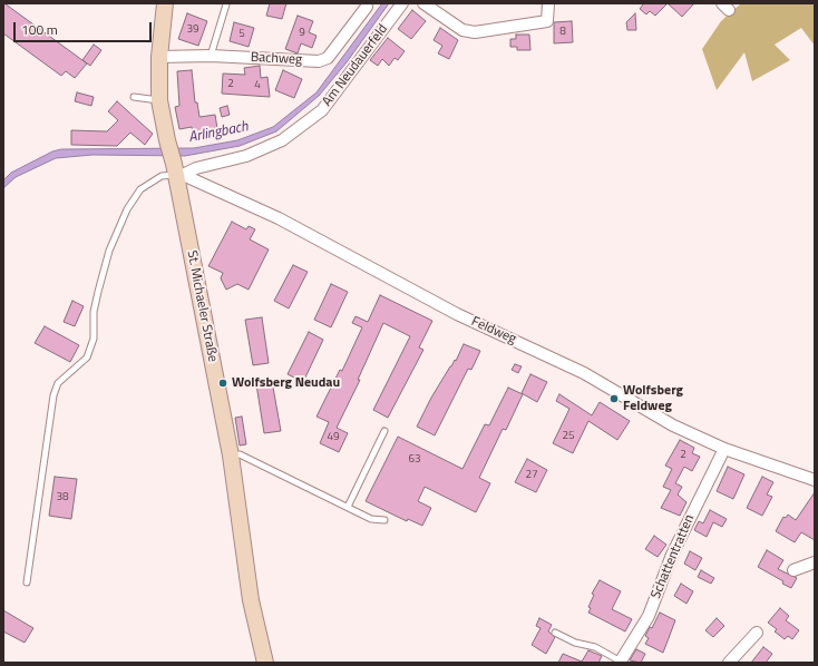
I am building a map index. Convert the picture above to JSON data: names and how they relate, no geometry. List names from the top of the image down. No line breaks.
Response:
{"streets":{"main road":["St. Michaeler Straße"],"street":["Bachweg","Am Neudauerfeld","Feldweg","Schattentratten"]},"crossings":[["Bachweg","St. Michaeler Straße"],["Am Neudauerfeld","St. Michaeler Straße"],["Am Neudauerfeld","Feldweg"],["St. Michaeler Straße","Feldweg"],["Feldweg","Schattentratten"]],"water":["Arlingbach"],"places":["Wolfsberg Neudau","Wolfsberg Feldweg"],"house_numbers":["39","8","9","5","2","4","25","49","2","63","27","38"],"scale_bar":"100 m"}
